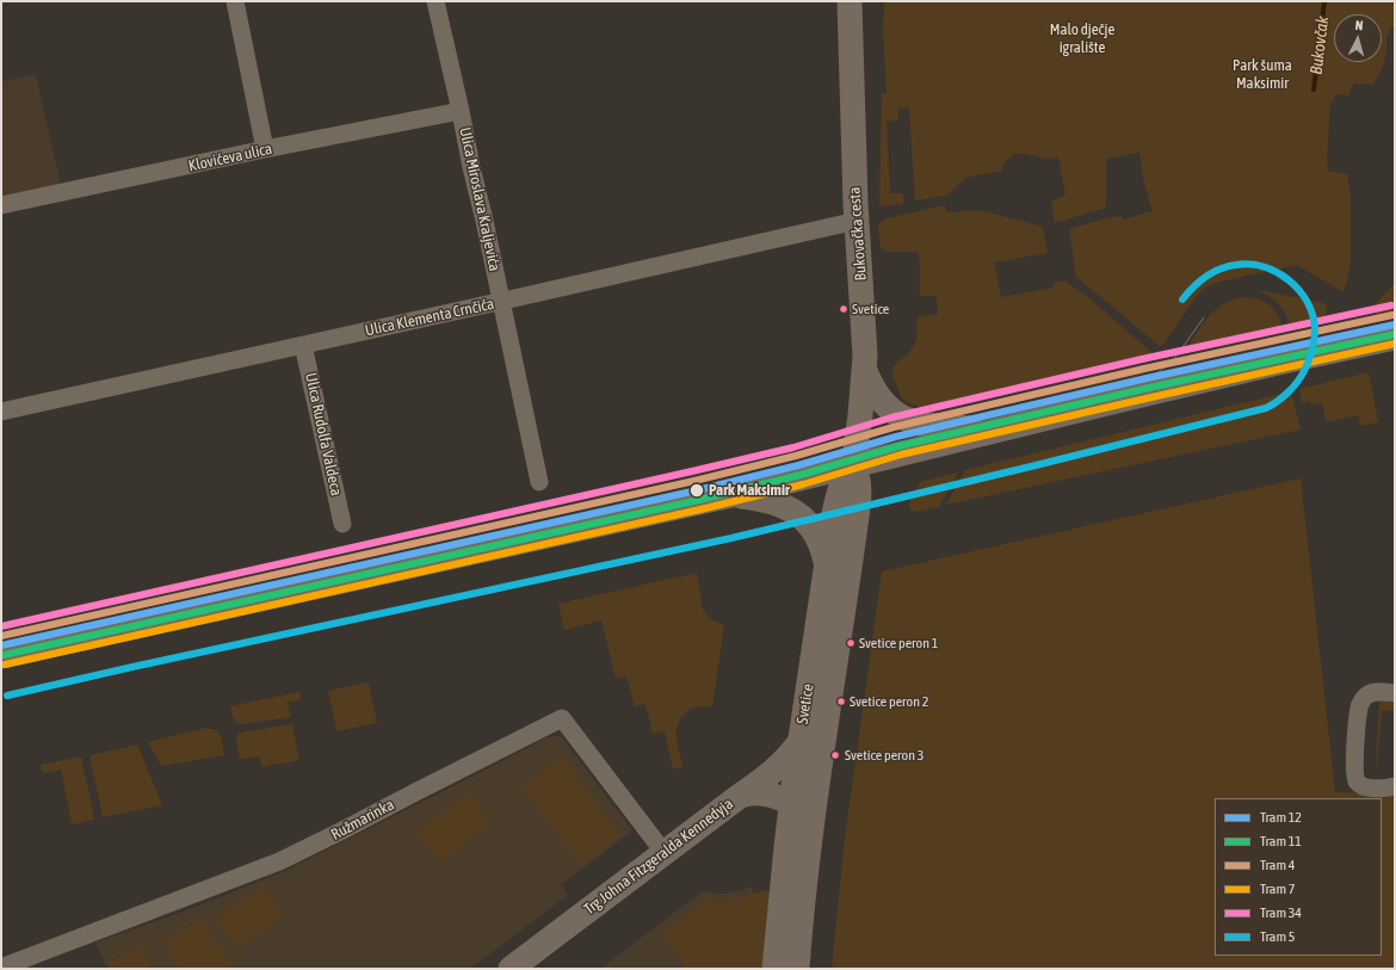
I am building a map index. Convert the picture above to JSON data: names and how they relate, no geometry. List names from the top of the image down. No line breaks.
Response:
{"streets":{"main road":["Bukovačka cesta","Svetice","Trg Johna Fitzgeralda Kennedyja"],"street":["Klovićeva ulica","Ulica Miroslava Kraljevića","Ulica Klementa Crnčića","Ulica Rudolfa Valdeca","Ružmarinka"]},"crossings":[["Klovićeva ulica","Ulica Miroslava Kraljevića"],["Ulica Miroslava Kraljevića","Ulica Klementa Crnčića"],["Bukovačka cesta","Ulica Klementa Crnčića"],["Bukovačka cesta","Svetice"],["Ulica Klementa Crnčića","Ulica Rudolfa Valdeca"],["Svetice","Trg Johna Fitzgeralda Kennedyja"],["Ružmarinka","Trg Johna Fitzgeralda Kennedyja"]],"water":["Bukovčak"],"parks":["Malo dječje igralište","Park šuma Maksimir"],"places":["Svetice","Park Maksimir","Svetice peron 1","Svetice peron 2","Svetice peron 3"],"lines":["tram line 5","tram line 34","tram line 4","tram line 12","tram line 11","tram line 7"],"legend":["Tram 12","Tram 11","Tram 4","Tram 7","Tram 34","Tram 5"],"north":"top"}
